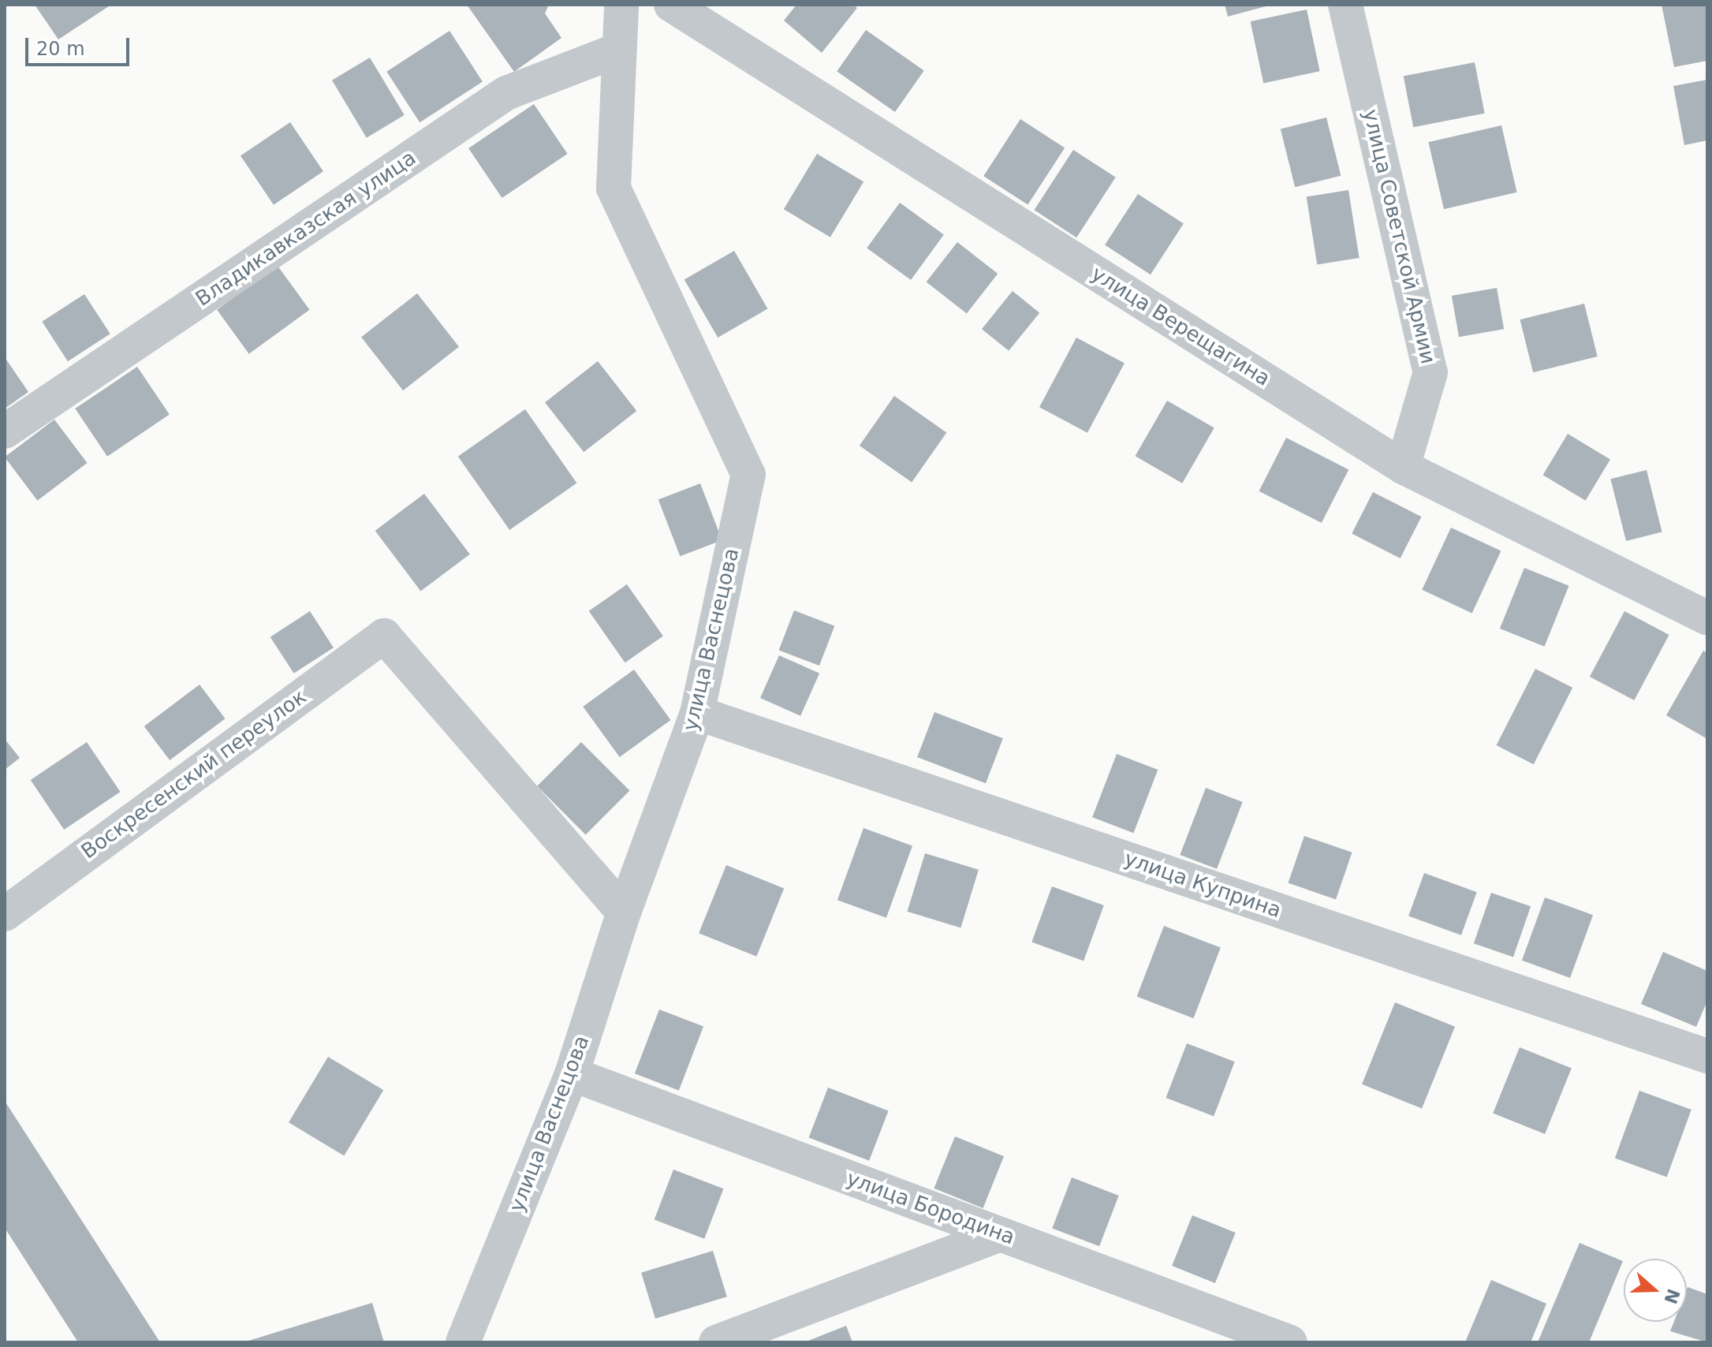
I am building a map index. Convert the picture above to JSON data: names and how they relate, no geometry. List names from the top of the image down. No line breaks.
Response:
{"streets":{"street":["Владикавказская улица","улица Советской Армии","улица Верещагина","улица Васнецова","Воскресенский переулок","улица Куприна","улица Бородина"]},"crossings":[["Владикавказская улица","улица Васнецова"],["улица Советской Армии","улица Верещагина"],["улица Васнецова","Воскресенский переулок"],["улица Васнецова","улица Куприна"],["улица Васнецова","улица Бородина"]],"scale_bar":"20 m","north":"right"}
